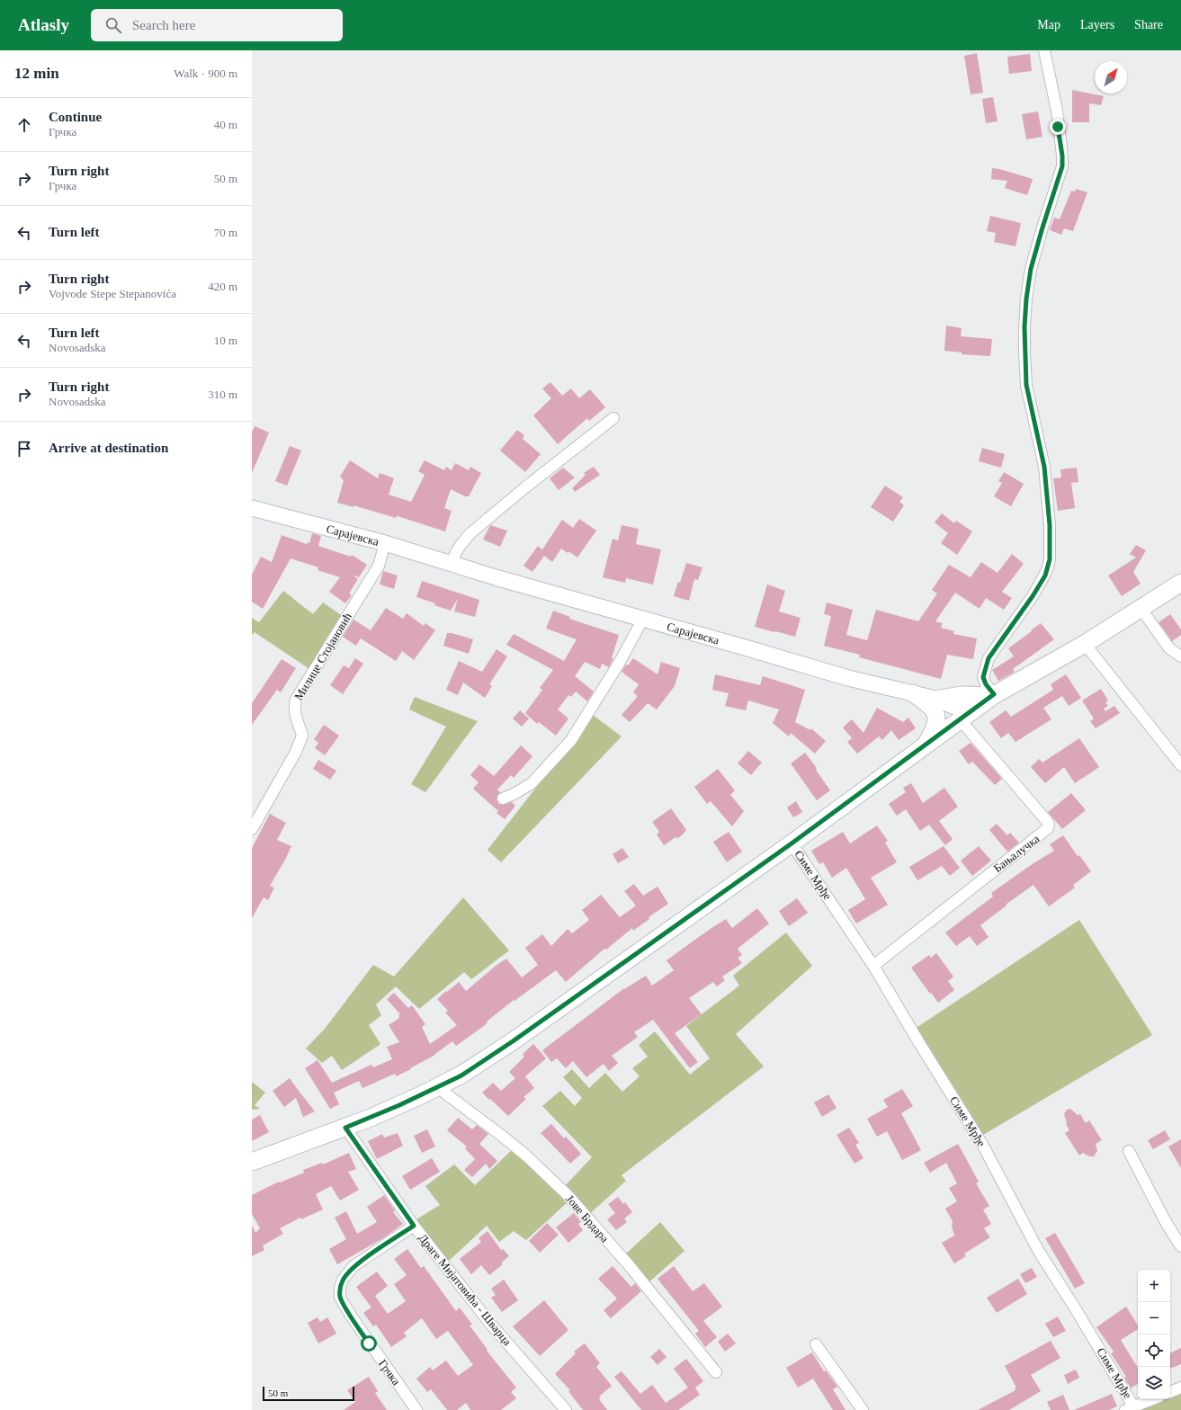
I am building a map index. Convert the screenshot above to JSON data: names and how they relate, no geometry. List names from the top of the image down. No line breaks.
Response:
{"streets":{"main road":["Сарајевска"],"street":["Милице Стојановић","Бањалучка","Симе Мрђе","Јове Брдара","Драге Мијатовића - Шварца","Грчка"]},"crossings":[["Сарајевска","Милице Стојановић"],["Бањалучка","Симе Мрђе"],["Драге Мијатовића - Шварца","Грчка"]],"scale_bar":"50 m","north":"top right","page":{"header":"Atlasly","search":"Search here","nav":["Map","Layers","Share"],"heading":["12 min","Walk · 900 m"],"list":[["Continue","Грчка","40 m"],["Turn right","Грчка","50 m"],["Turn left","70 m"],["Turn right","Vojvode Stepe Stepanovića","420 m"],["Turn left","Novosadska","10 m"],["Turn right","Novosadska","310 m"],"Arrive at destination"],"map_buttons":["+","−"],"scale":"50 m"}}
